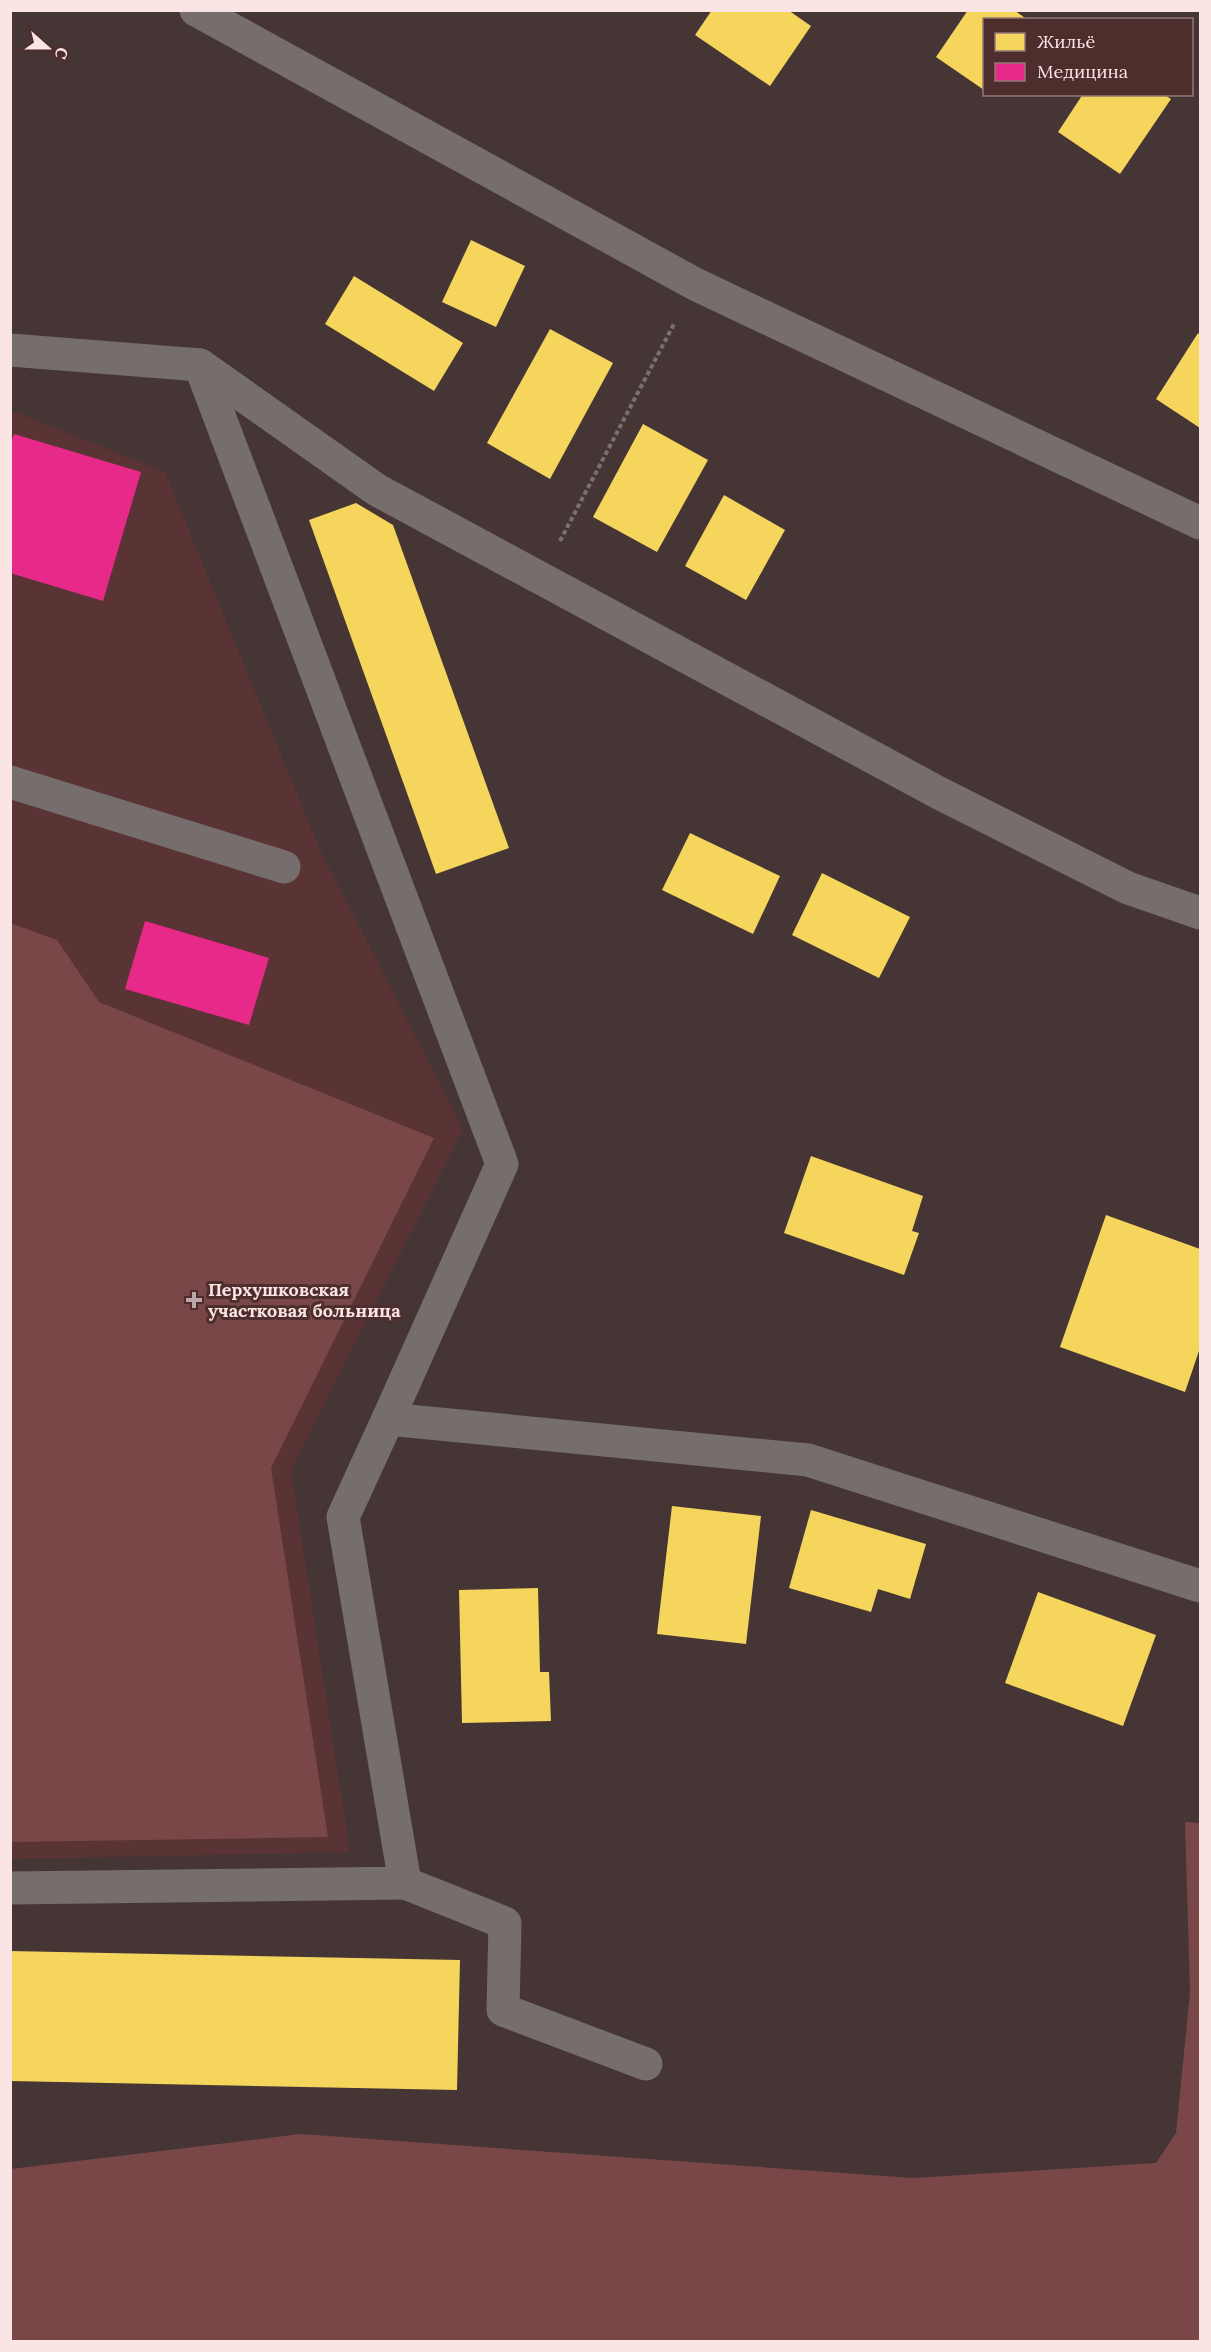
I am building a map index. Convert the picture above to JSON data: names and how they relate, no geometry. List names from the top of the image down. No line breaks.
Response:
{"places":{"health":["Перхушковская участковая больница"]},"legend":["Жильё","Медицина"],"north":"right"}
